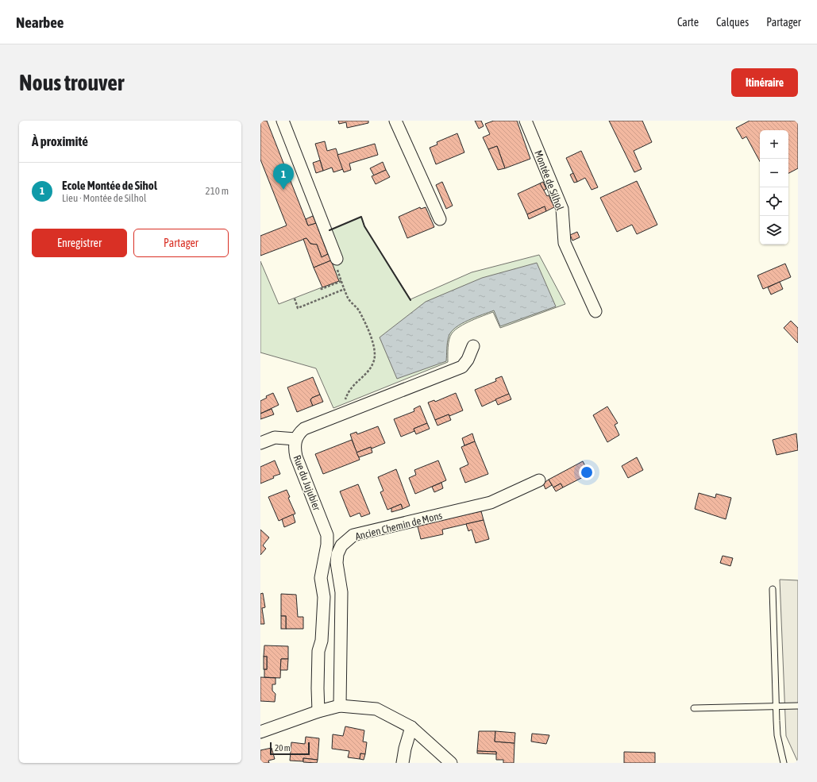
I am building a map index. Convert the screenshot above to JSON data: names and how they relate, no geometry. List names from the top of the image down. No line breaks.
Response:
{"streets":{"street":["Montée de Silhol","Rue du Jujubier","Ancien Chemin de Mons"]},"scale_bar":"20 m","page":{"header":"Nearbee","nav":["Carte","Calques","Partager"],"buttons":["Itinéraire",["Enregistrer","Partager"]],"title":"Nous trouver","heading":"À proximité","map_buttons":["+","−"],"list":[{"mark":"1","name":"Ecole Montée de Sihol","note":"Lieu · Montée de Silhol","value":"210 m"}],"pins":"1","scale":"20 m"}}
